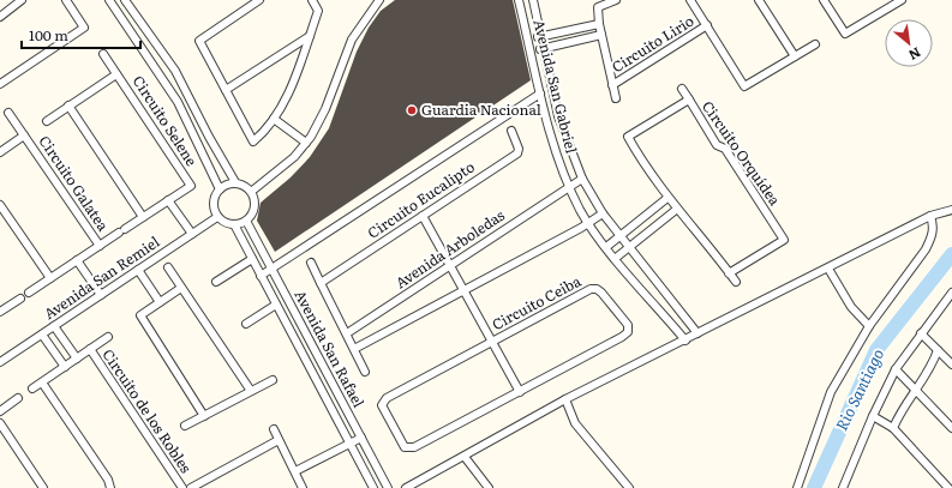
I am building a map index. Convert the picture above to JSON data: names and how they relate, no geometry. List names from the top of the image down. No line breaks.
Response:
{"streets":{"street":["Circuito Lirio","Avenida San Gabriel","Circuito Selene","Circuito Orquídea","Circuito Galatea","Circuito Eucalipto","Avenida Arboledas","Avenida San Remiel","Circuito Ceiba","Avenida San Rafael","Circuito de los Robles"]},"crossings":[["Avenida San Gabriel","Avenida Arboledas"],["Circuito Selene","Circuito Galatea"],["Avenida San Remiel","Avenida San Rafael"]],"water":["Rio Santiago"],"places":["Guardia Nacional"],"scale_bar":"100 m","north":"bottom right"}
